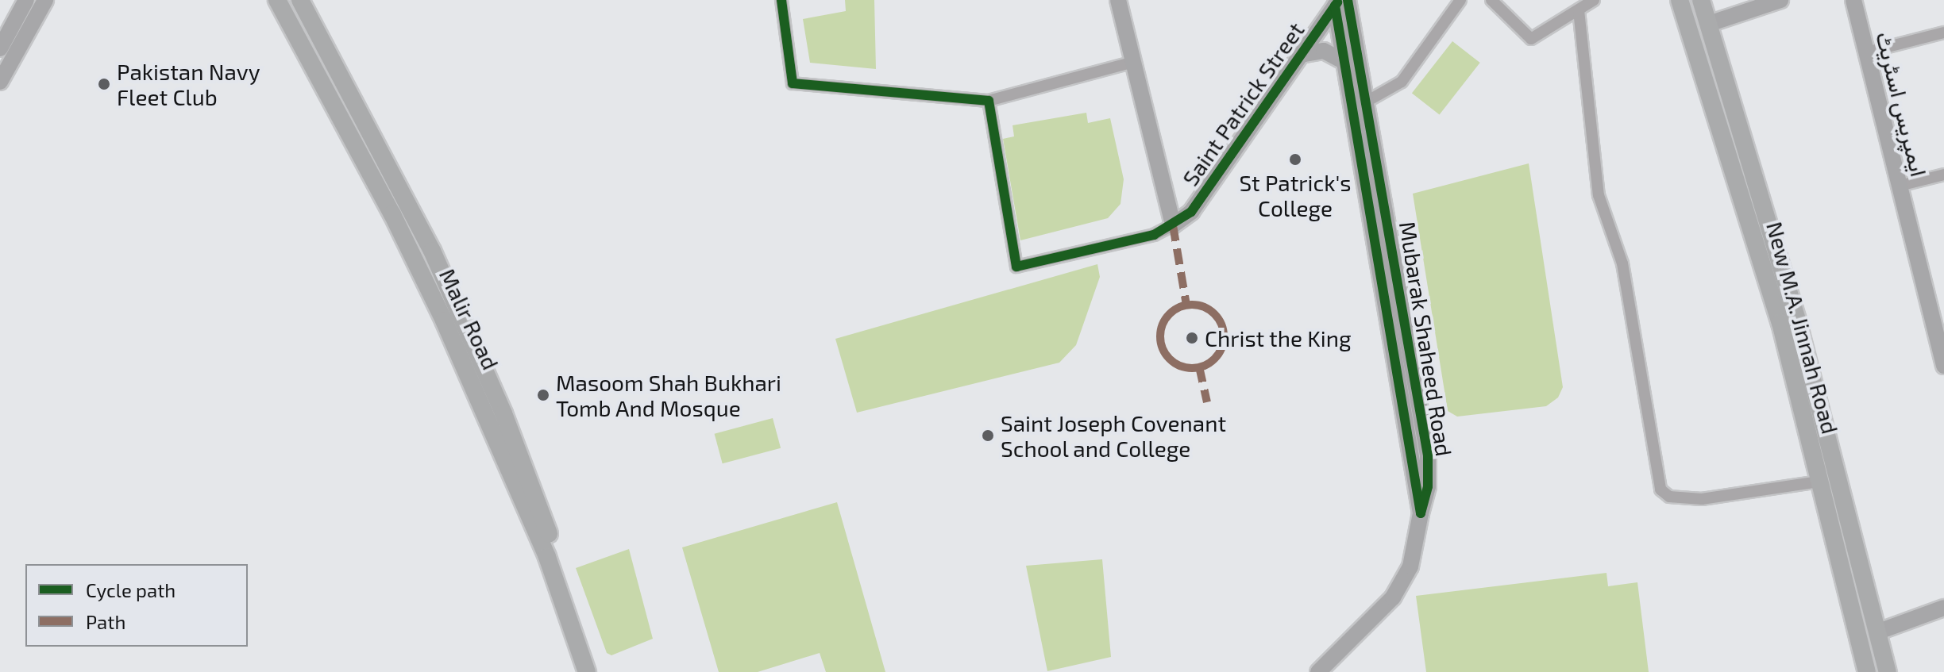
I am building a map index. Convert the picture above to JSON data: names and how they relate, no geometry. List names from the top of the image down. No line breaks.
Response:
{"streets":{"main road":["Malir Road","New M.A. Jinnah Road"],"street":["Saint Patrick Street","ایمپریس اسٹریٹ","Mubarak Shaheed Road"]},"crossings":[["Saint Patrick Street","Mubarak Shaheed Road"]],"places":["Pakistan Navy Fleet Club","St Patrick's College","Christ the King","Masoom Shah Bukhari Tomb And Mosque","Saint Joseph Covenant School and College"],"legend":["Cycle path","Path"]}
